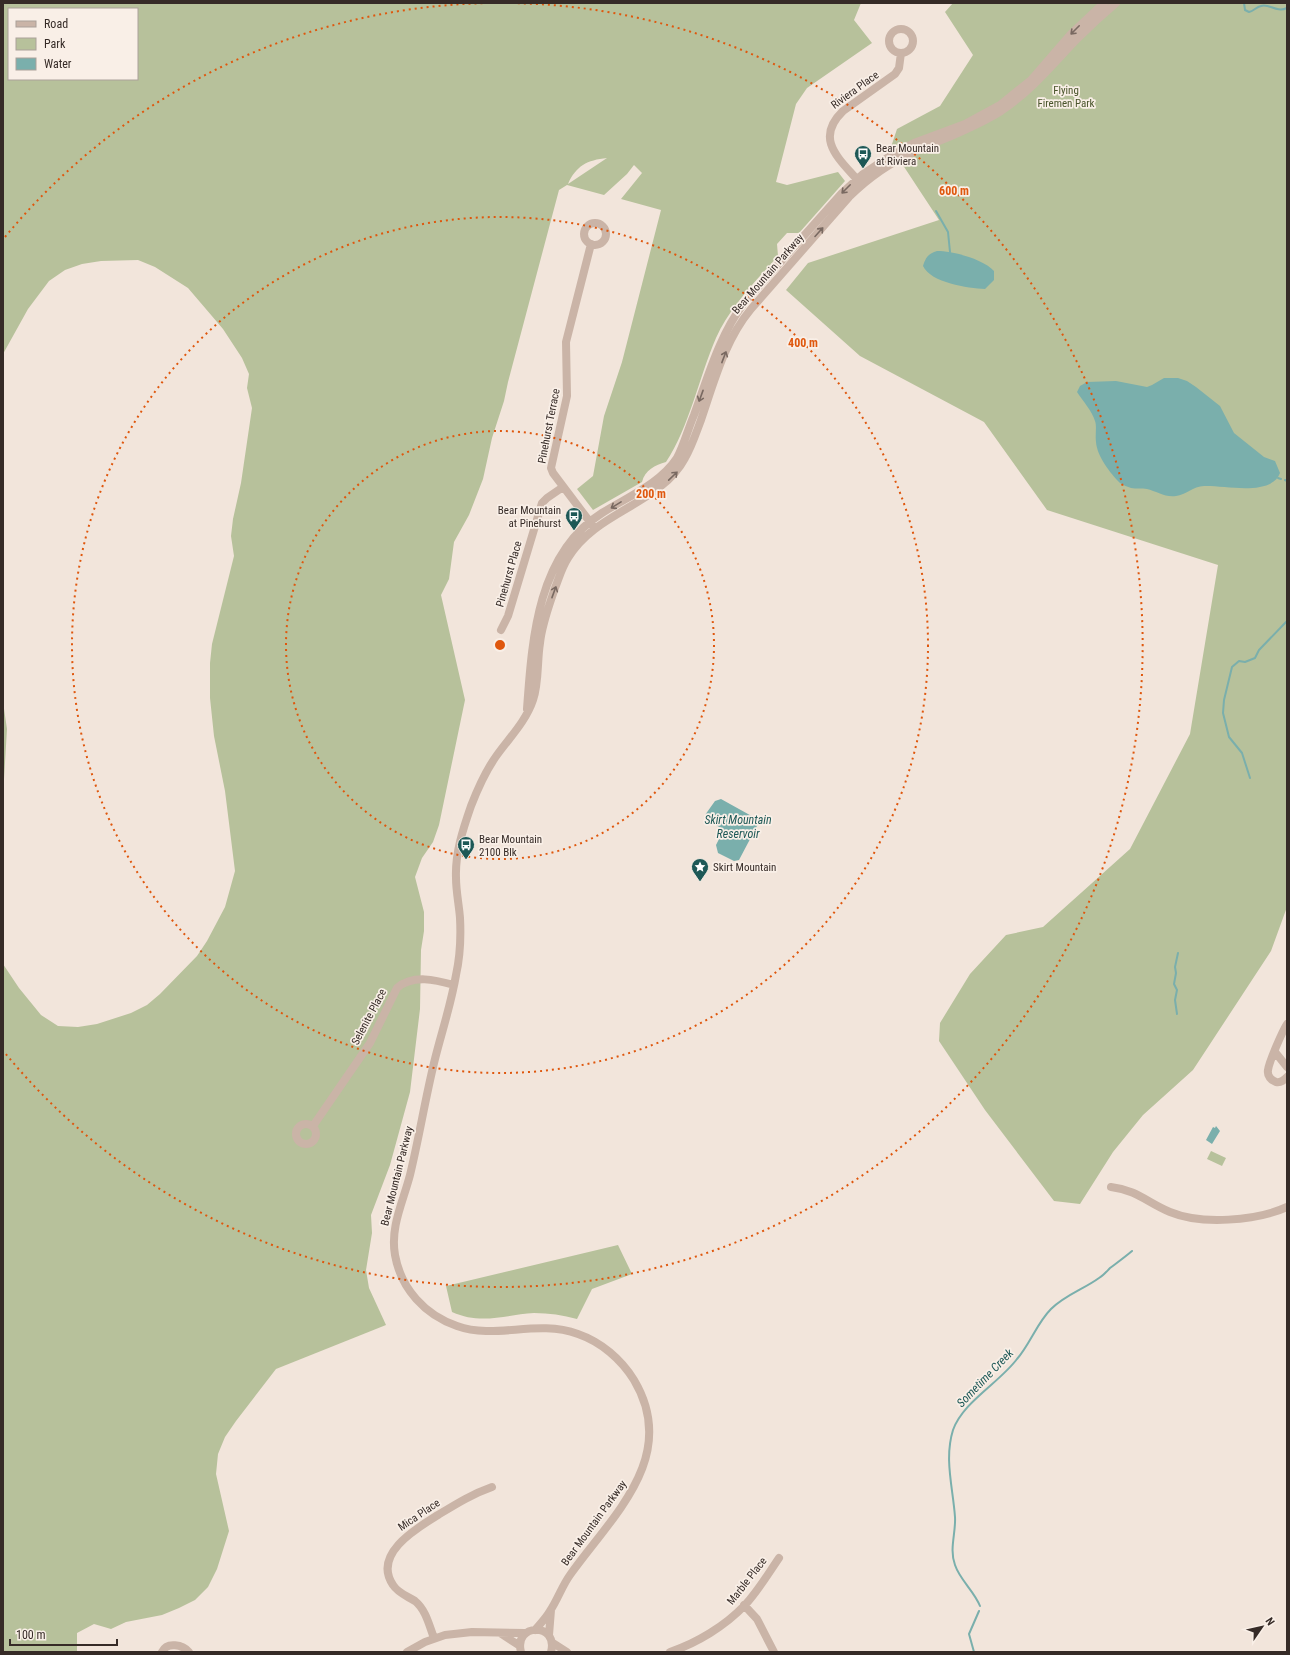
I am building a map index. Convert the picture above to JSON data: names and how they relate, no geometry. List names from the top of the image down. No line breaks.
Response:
{"streets":{"street":["Riviera Place","Bear Mountain Parkway","Pinehurst Terrace","Pinehurst Place","Selenite Place","Mica Place","Marble Place"]},"crossings":[["Riviera Place","Bear Mountain Parkway"],["Bear Mountain Parkway","Pinehurst Terrace"],["Bear Mountain Parkway","Selenite Place"],["Pinehurst Terrace","Pinehurst Place"]],"water":["Skirt Mountain Reservoir","Sometime Creek"],"parks":["Flying Firemen Park"],"places":{"bus stop":["Bear Mountain at Riviera","Bear Mountain at Pinehurst","Bear Mountain 2100 Blk"],"place":["Skirt Mountain"]},"legend":["Road","Park","Water"],"scale_bar":"100 m","north":"top right","rings":["600 m","400 m","200 m"]}
